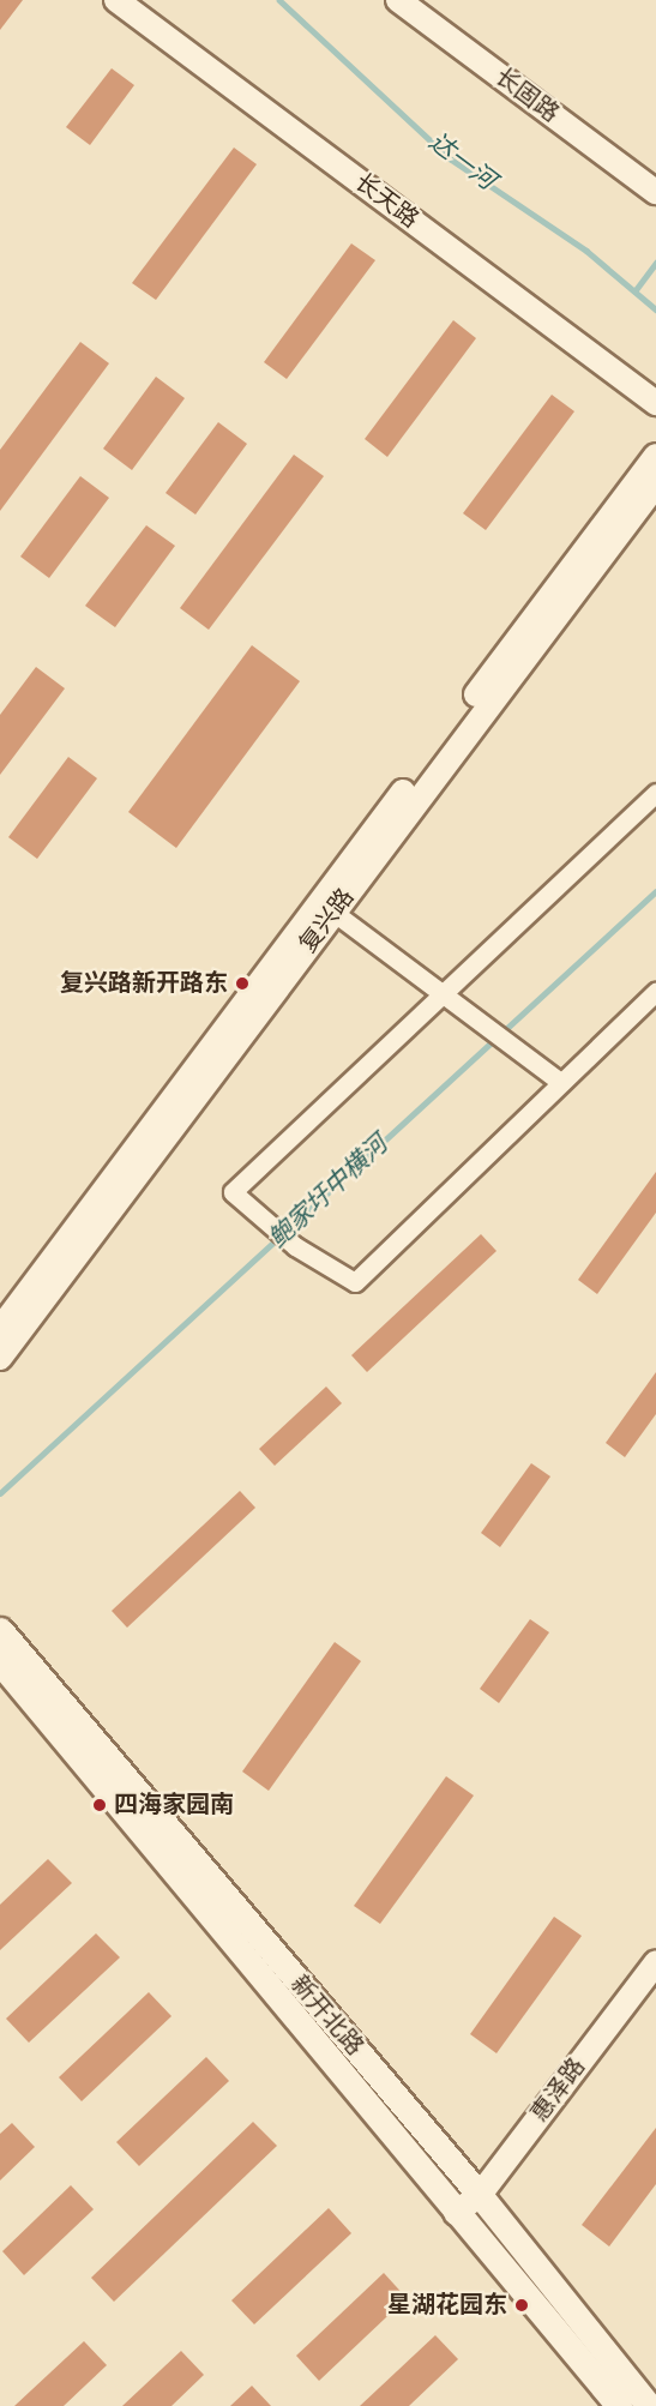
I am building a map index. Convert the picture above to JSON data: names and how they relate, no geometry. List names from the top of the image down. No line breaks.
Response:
{"streets":{"main road":["新开北路"],"street":["长固路","长天路","复兴路","惠泽路"]},"crossings":[["新开北路","惠泽路"]],"water":["达一河","鲍家圩中横河"],"places":["复兴路新开路东","四海家园南","星湖花园东"]}
